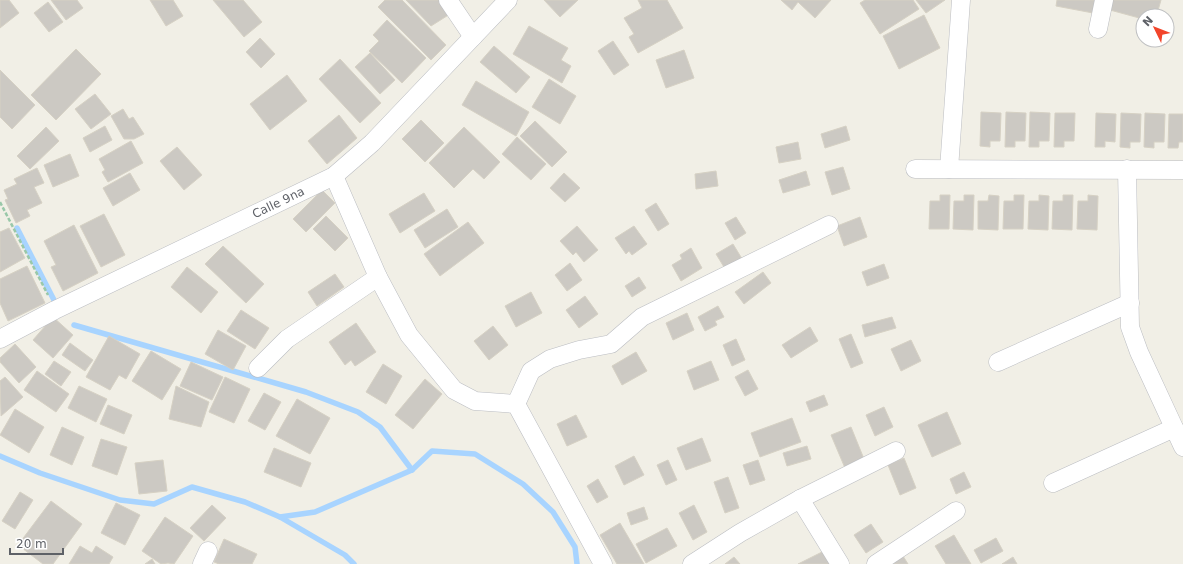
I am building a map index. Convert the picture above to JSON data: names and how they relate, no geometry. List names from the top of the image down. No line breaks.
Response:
{"streets":{"street":["Calle 9na"]},"scale_bar":"20 m","north":"top left"}
